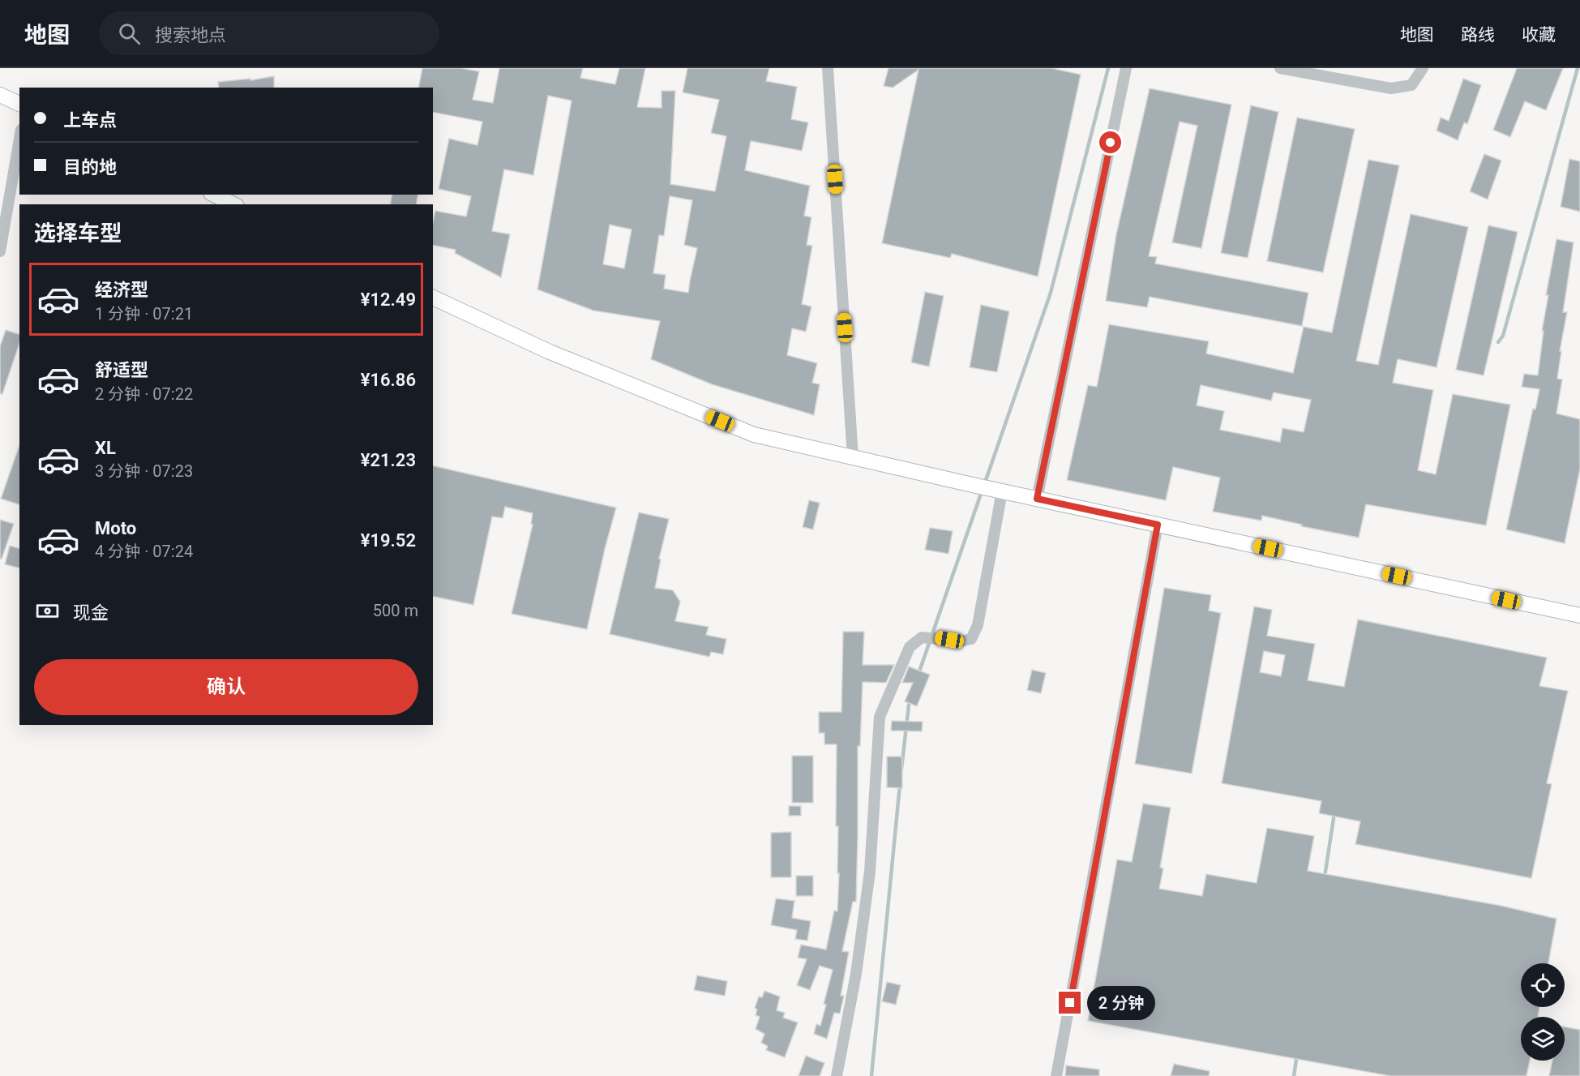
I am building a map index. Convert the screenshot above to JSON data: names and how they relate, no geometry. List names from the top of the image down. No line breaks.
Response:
{"page":{"header":"地图","search":"搜索地点","nav":["地图","路线","收藏"],"banner":["上车点","目的地"],"heading":"选择车型","list":[{"name":"经济型","note":"1 分钟 · 07:21","value":"¥12.49"},{"name":"舒适型","note":"2 分钟 · 07:22","value":"¥16.86"},{"name":"XL","note":"3 分钟 · 07:23","value":"¥21.23"},{"name":"Moto","note":"4 分钟 · 07:24","value":"¥19.52"}],"pay":["现金","500 m"],"buttons":"确认","bubble":"2 分钟"}}
